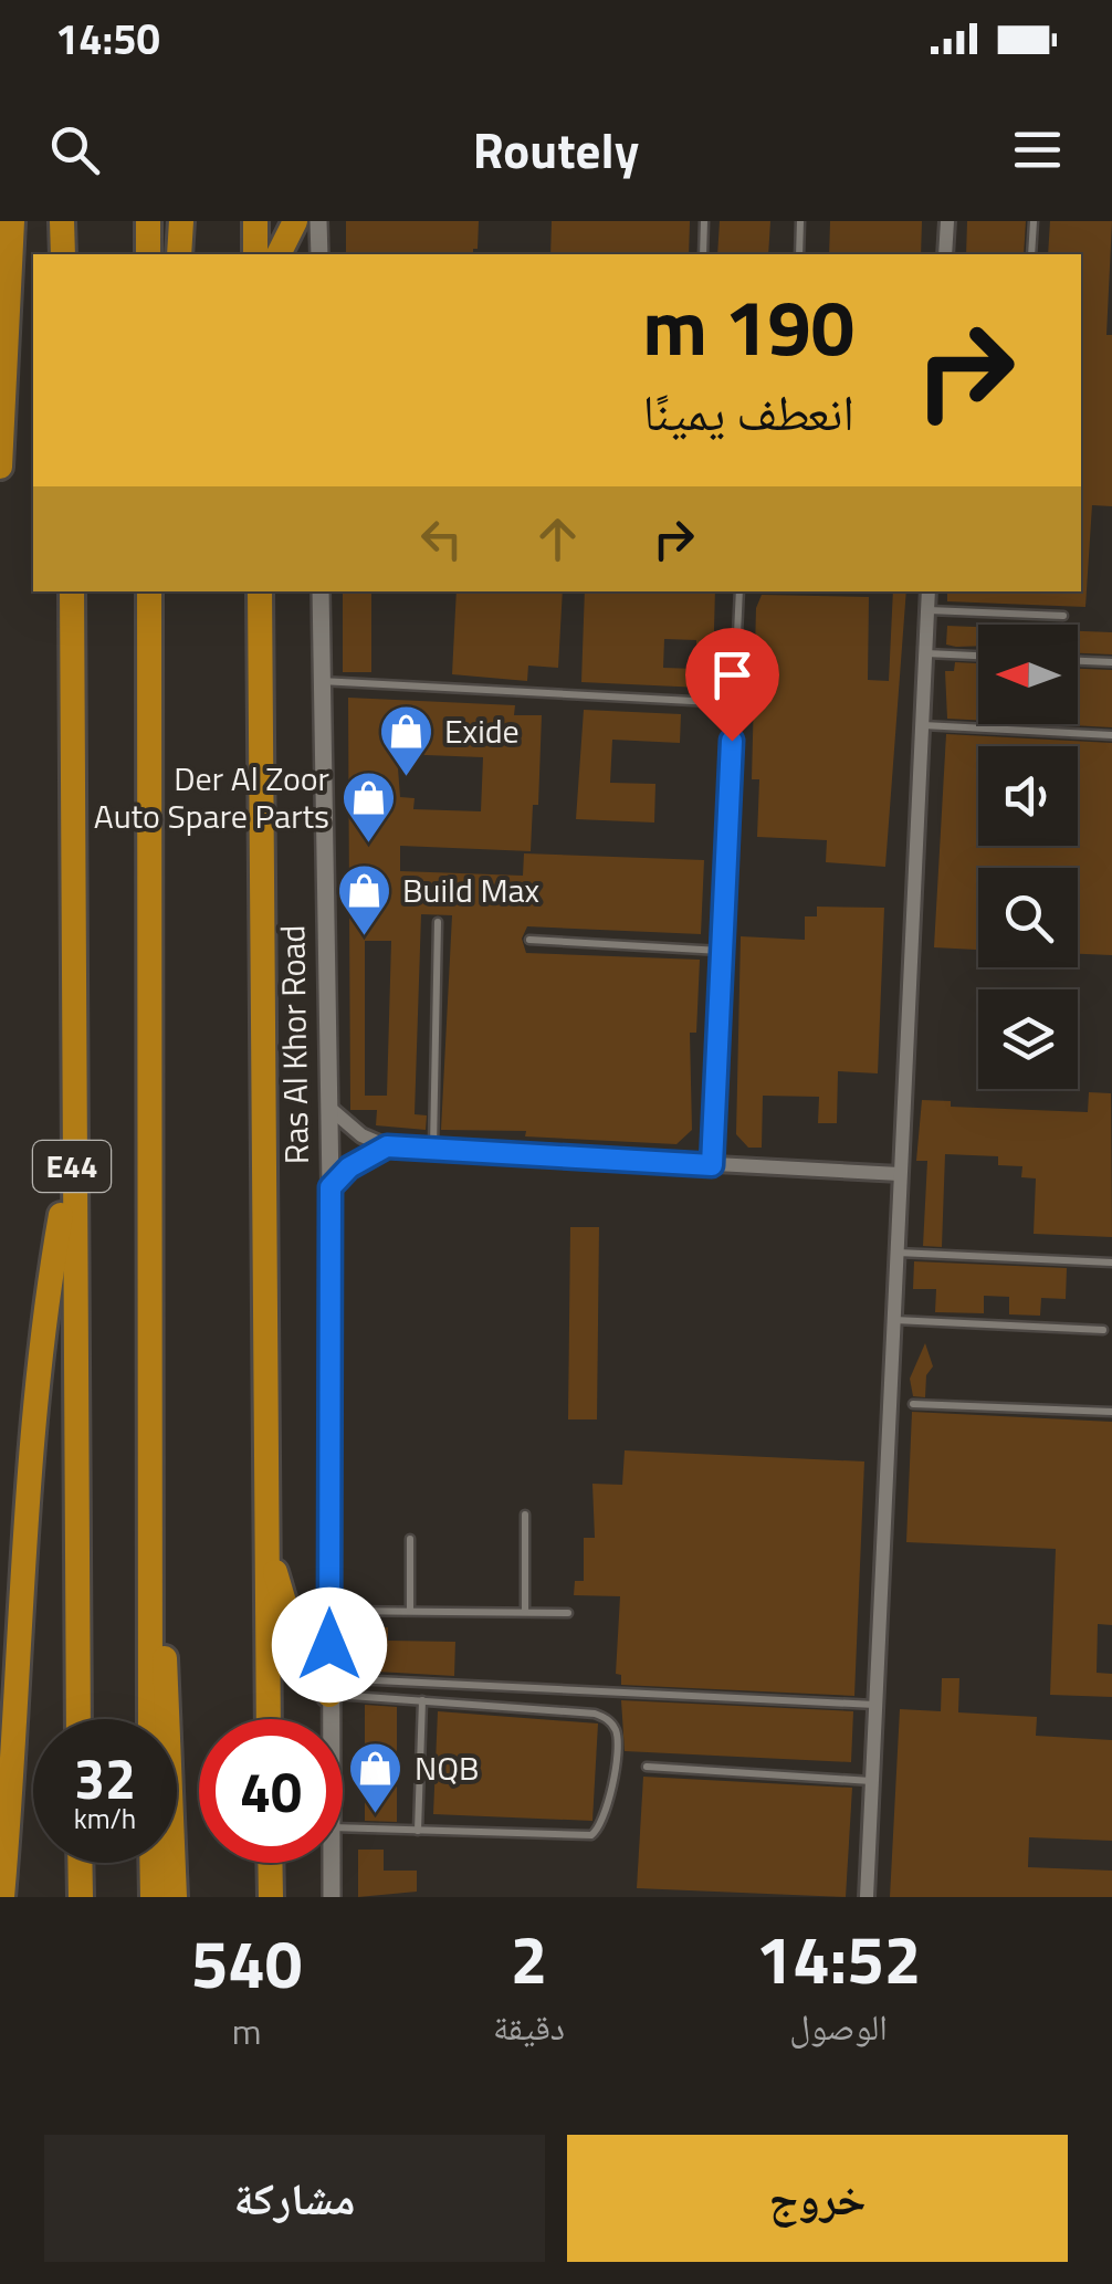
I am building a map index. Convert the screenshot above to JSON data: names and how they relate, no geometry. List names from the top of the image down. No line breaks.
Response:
{"streets":{"highway":["E44"],"street":["Ras Al Khor Road"]},"places":{"shop":["Exide","Der Al Zoor Auto Spare Parts","Build Max","NQB"]},"north":"left","page":{"status":"14:50","header":"Routely","turn":["190 m","انعطف يمينًا"],"speed":"32 km/h","limit":"40","eta":["14:52","الوصول","2","دقيقة","540","m"],"buttons":["خروج","مشاركة"]}}
